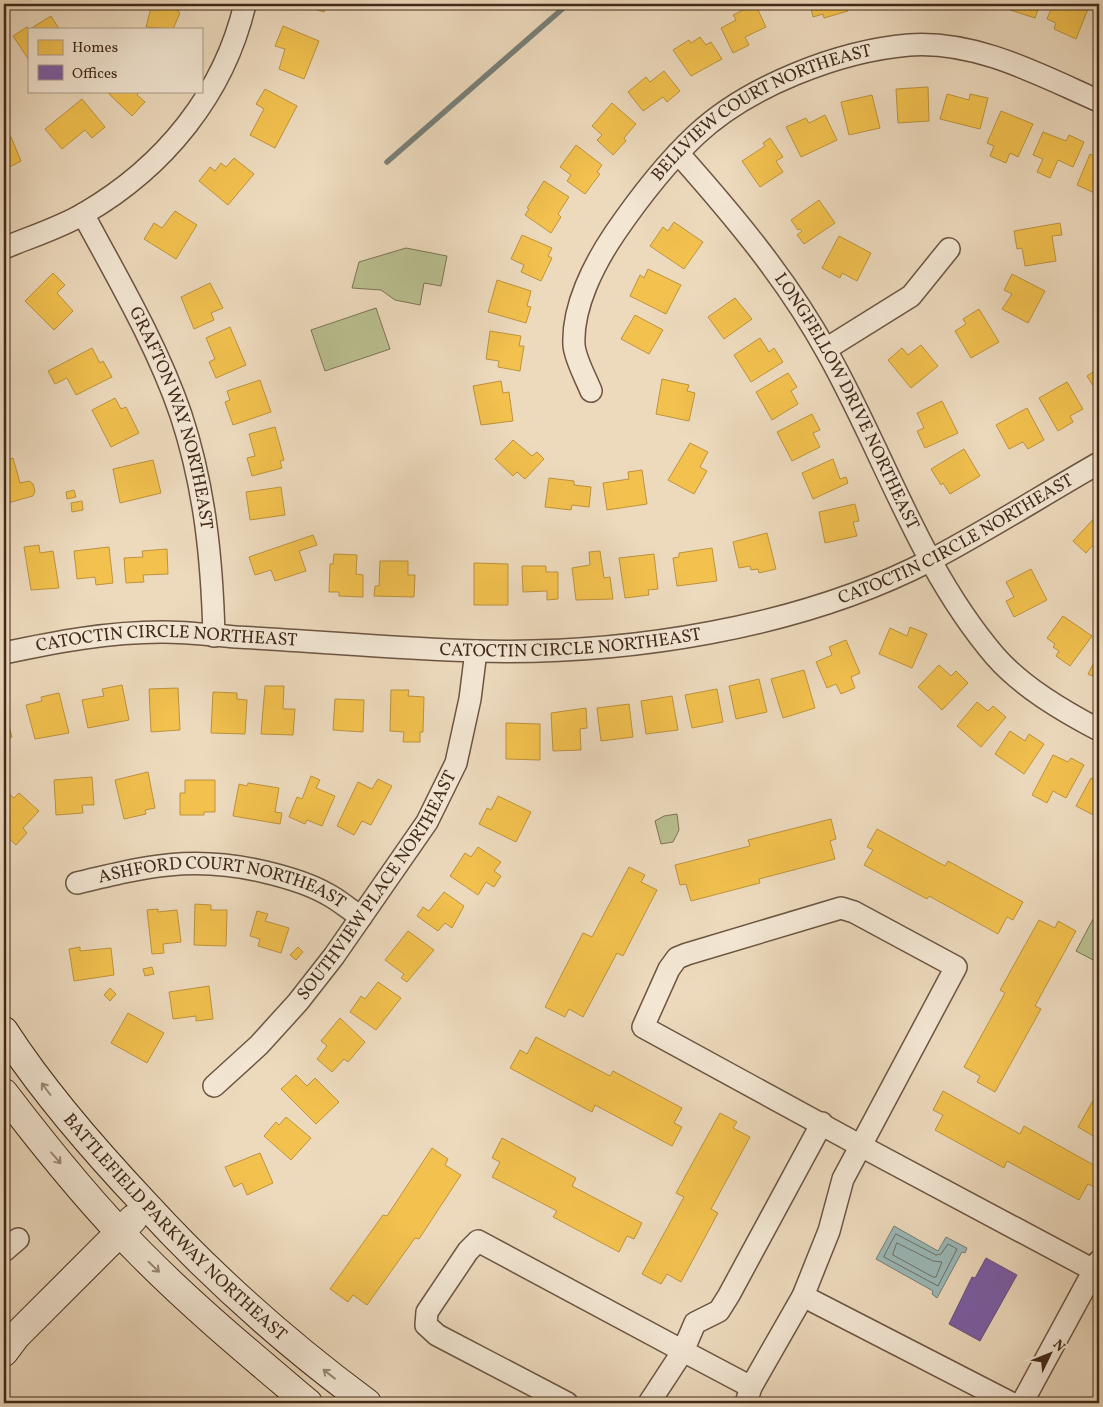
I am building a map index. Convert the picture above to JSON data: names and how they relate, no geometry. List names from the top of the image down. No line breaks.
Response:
{"streets":{"main road":["BATTLEFIELD PARKWAY NORTHEAST"],"street":["BELLVIEW COURT NORTHEAST","LONGFELLOW DRIVE NORTHEAST","GRAFTON WAY NORTHEAST","CATOCTIN CIRCLE NORTHEAST","SOUTHVIEW PLACE NORTHEAST","ASHFORD COURT NORTHEAST"]},"crossings":[["BELLVIEW COURT NORTHEAST","LONGFELLOW DRIVE NORTHEAST"],["LONGFELLOW DRIVE NORTHEAST","CATOCTIN CIRCLE NORTHEAST"],["GRAFTON WAY NORTHEAST","CATOCTIN CIRCLE NORTHEAST"],["CATOCTIN CIRCLE NORTHEAST","SOUTHVIEW PLACE NORTHEAST"],["SOUTHVIEW PLACE NORTHEAST","ASHFORD COURT NORTHEAST"]],"legend":["Homes","Offices"],"north":"top right"}
